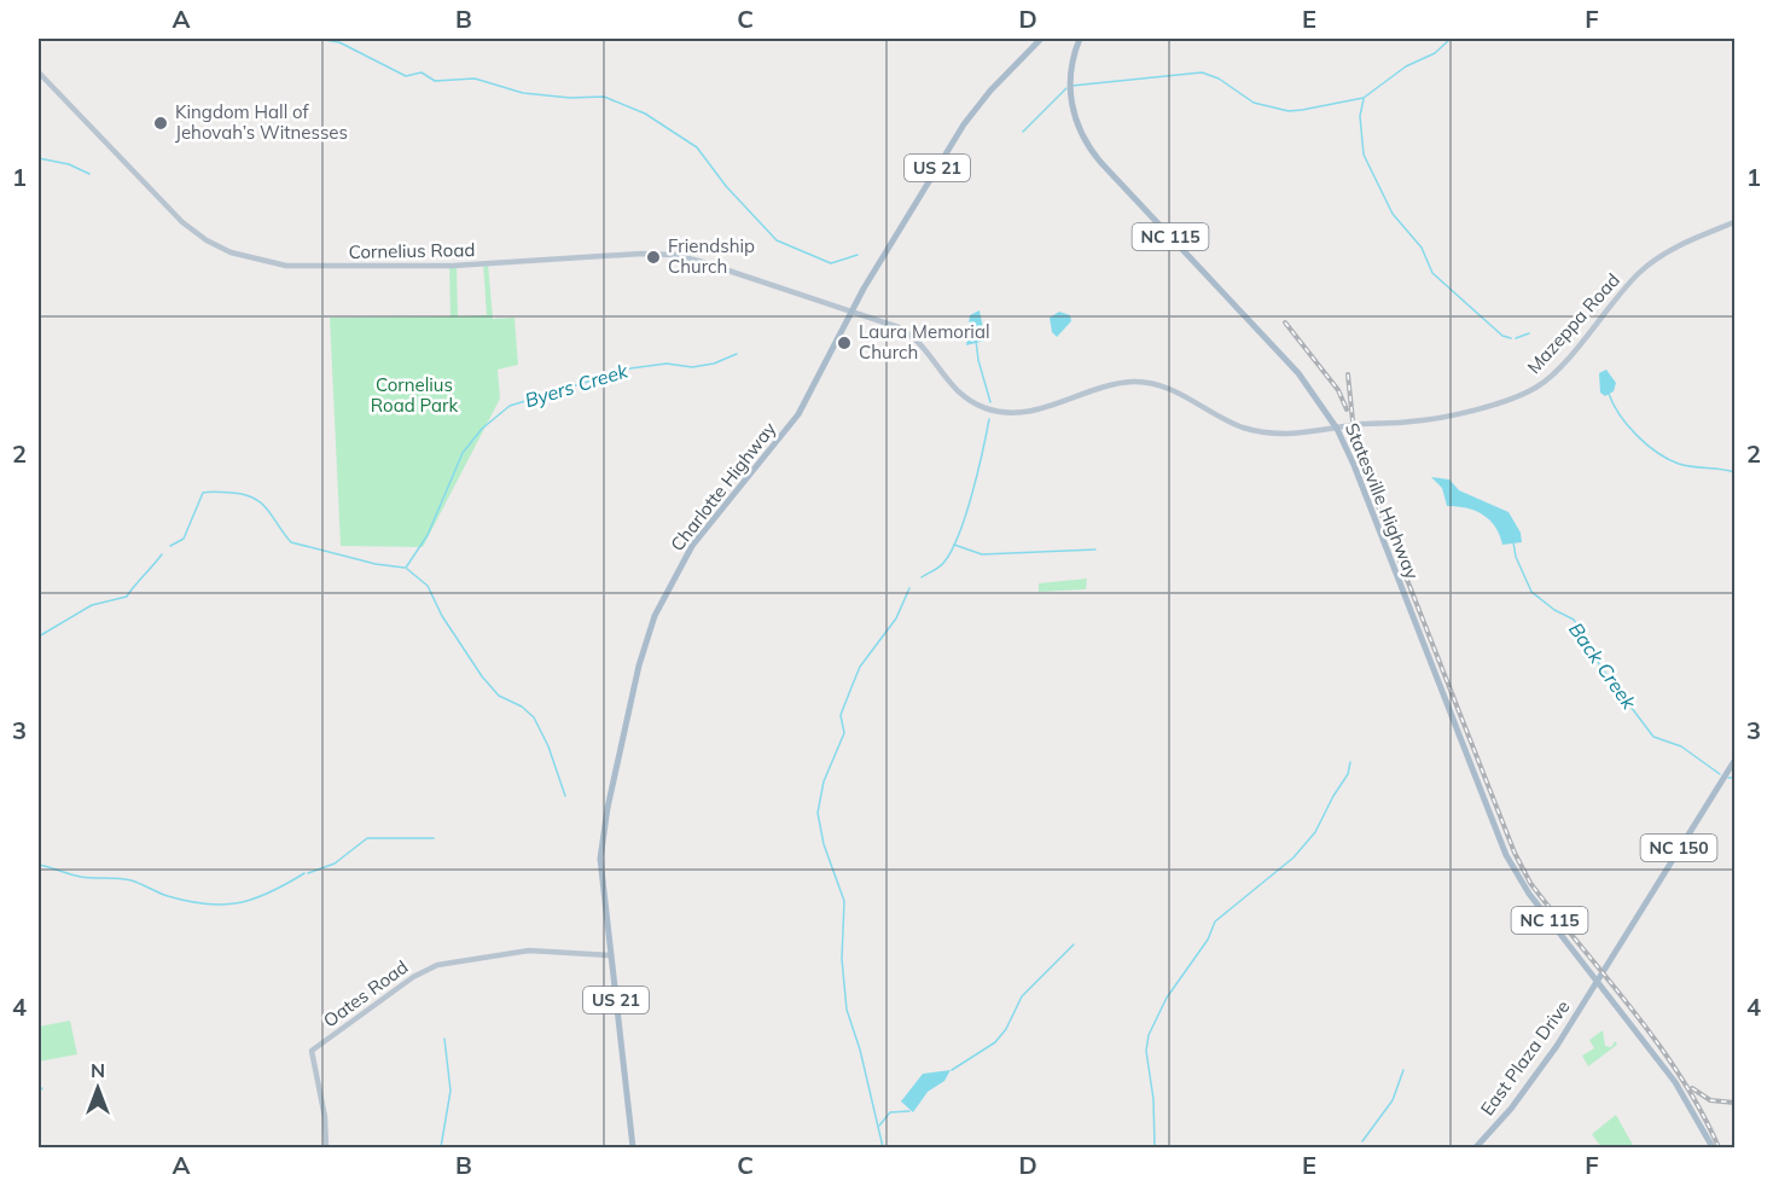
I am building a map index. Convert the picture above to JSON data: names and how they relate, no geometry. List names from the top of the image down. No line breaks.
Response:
{"streets":{"main road":["US 21","NC 115","Charlotte Highway","Statesville Highway","NC 150","East Plaza Drive"],"street":["Cornelius Road","Mazeppa Road","Oates Road"]},"crossings":[["NC 115","Statesville Highway"],["NC 115","NC 150"],["NC 115","East Plaza Drive"],["Cornelius Road","Mazeppa Road"],["Cornelius Road","Charlotte Highway"],["Cornelius Road","Statesville Highway"],["Mazeppa Road","Statesville Highway"],["Charlotte Highway","Oates Road"],["Statesville Highway","NC 150"],["Statesville Highway","East Plaza Drive"],["NC 150","East Plaza Drive"]],"water":["Byers Creek","Back Creek"],"parks":["Cornelius Road Park"],"places":["Kingdom Hall of Jehovah’s Witnesses","Friendship Church","Laura Memorial Church"],"north":"top","grid":{"columns":["A","B","C","D","E","F"],"rows":["1","2","3","4"]}}
